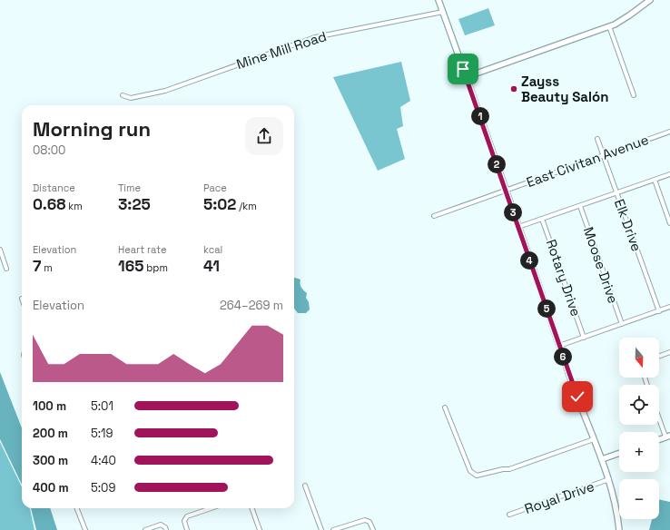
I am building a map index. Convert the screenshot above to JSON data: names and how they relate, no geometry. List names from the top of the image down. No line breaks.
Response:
{"streets":{"street":["Mine Mill Road","East Civitan Avenue","Elk Drive","Moose Drive","Rotary Drive","Royal Drive"]},"crossings":[["East Civitan Avenue","Elk Drive"]],"places":["Zayss Beauty Salón"],"north":"bottom","page":{"heading":["Morning run","08:00"],"pins":["1","2","3","4","5","6"],"stats":[["Distance","0.68 km"],["Time","3:25"],["Pace","5:02 /km"],["Elevation","7 m"],["Heart rate","165 bpm"],["kcal","41"]],"chart":["Elevation","264–269 m"],"map_buttons":["+","−"],"list":[{"name":"100 m","note":"5:01"},{"name":"200 m","note":"5:19"},{"name":"300 m","note":"4:40"},{"name":"400 m","note":"5:09"}]}}
